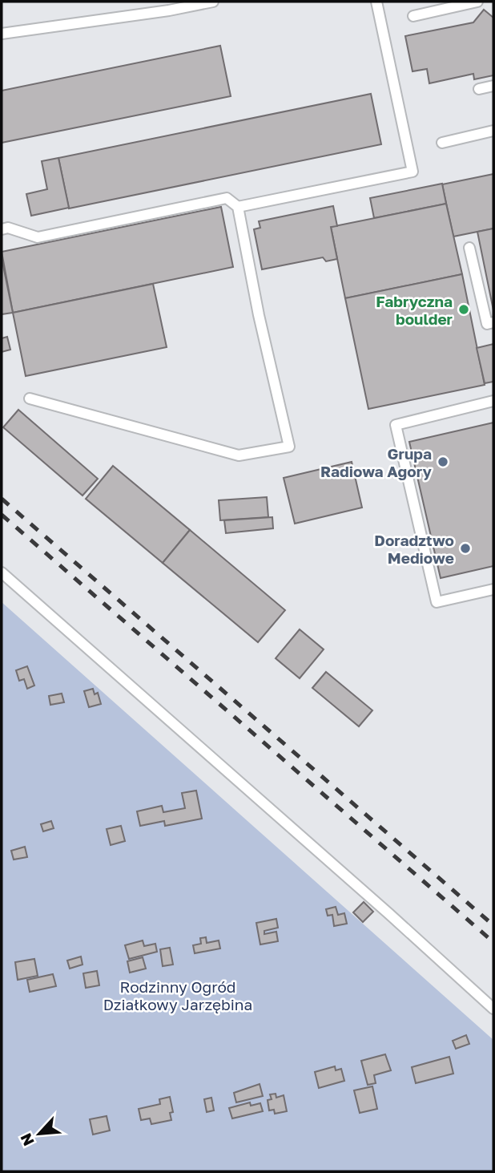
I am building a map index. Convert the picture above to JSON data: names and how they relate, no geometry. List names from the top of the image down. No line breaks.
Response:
{"parks":["Rodzinny Ogród Działkowy Jarzębina"],"places":["Fabryczna boulder","Grupa Radiowa Agory","Doradztwo Mediowe"],"north":"bottom left"}
